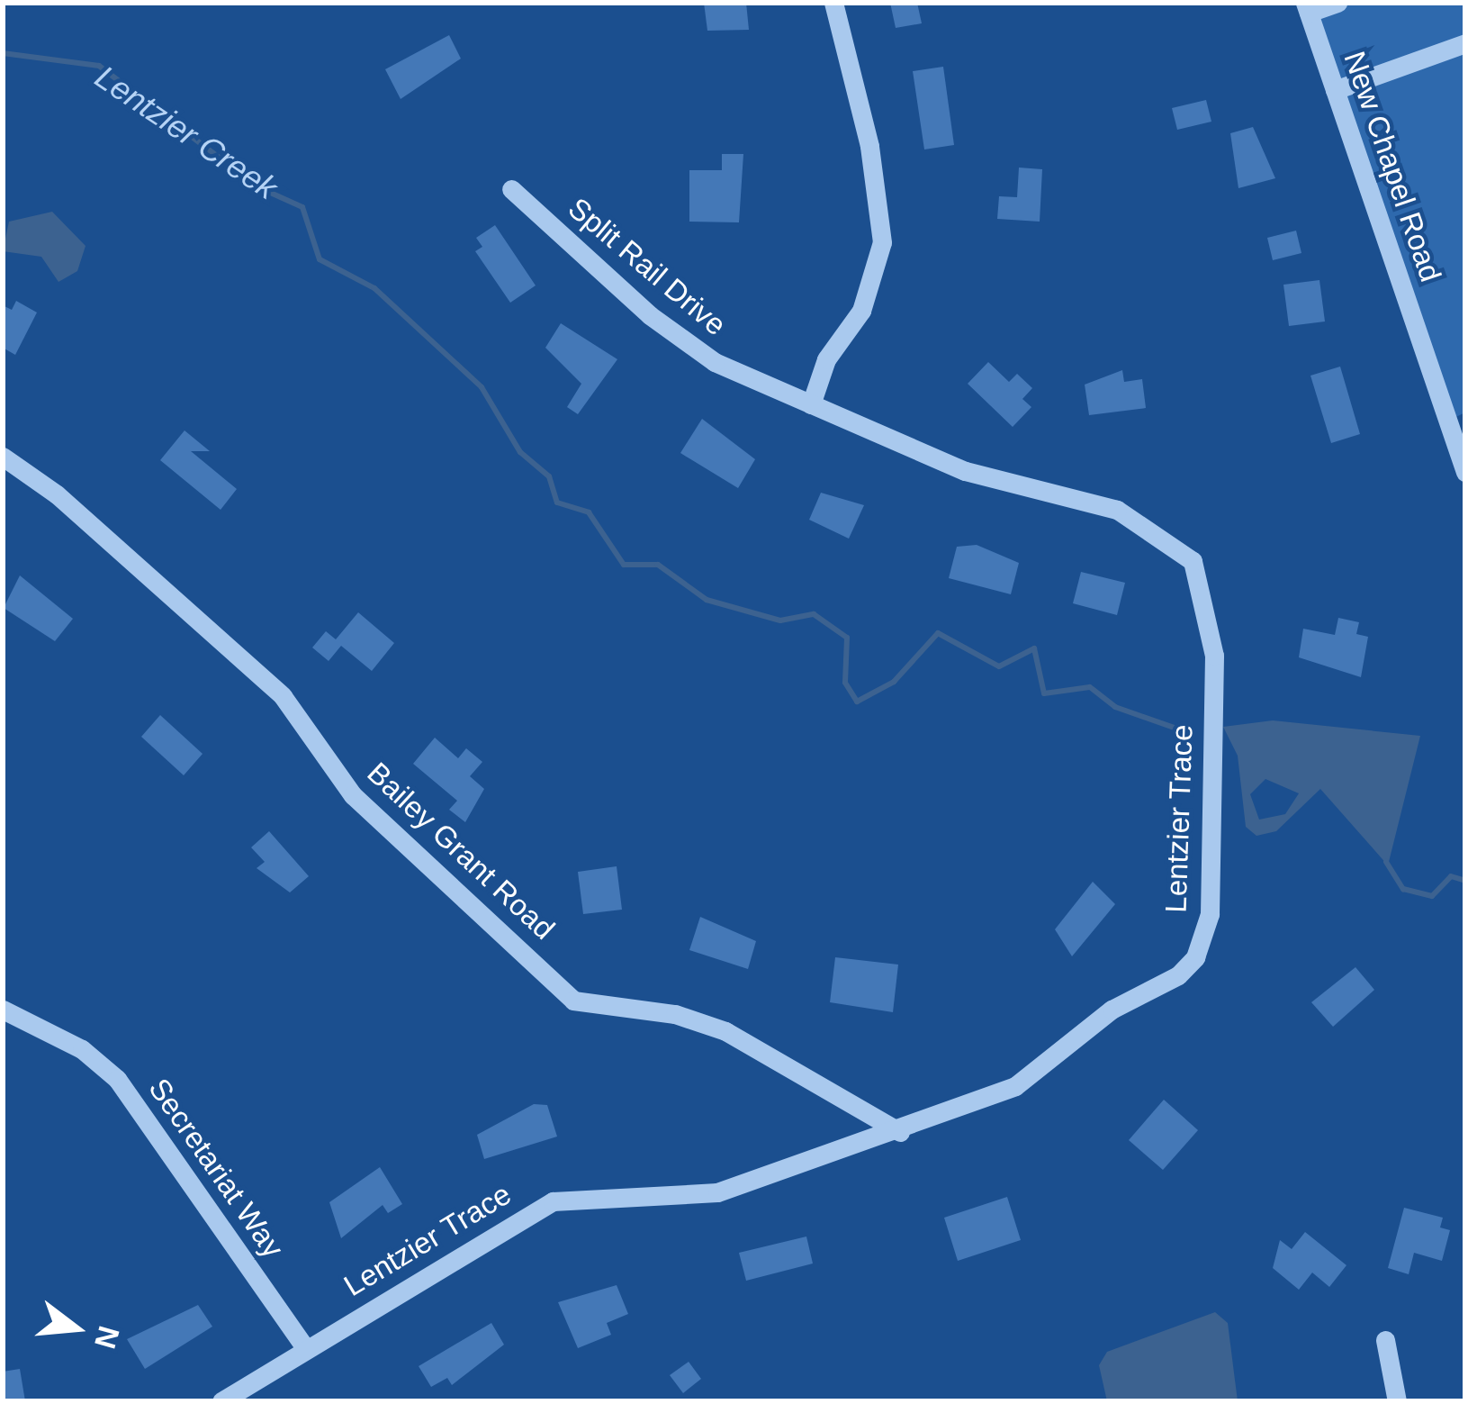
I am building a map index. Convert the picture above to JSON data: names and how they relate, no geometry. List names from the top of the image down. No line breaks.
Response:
{"streets":{"street":["New Chapel Road","Split Rail Drive","Lentzier Trace","Bailey Grant Road","Secretariat Way"]},"crossings":[["Split Rail Drive","Lentzier Trace"],["Lentzier Trace","Bailey Grant Road"],["Lentzier Trace","Secretariat Way"]],"water":["Lentzier Creek"],"north":"right"}
